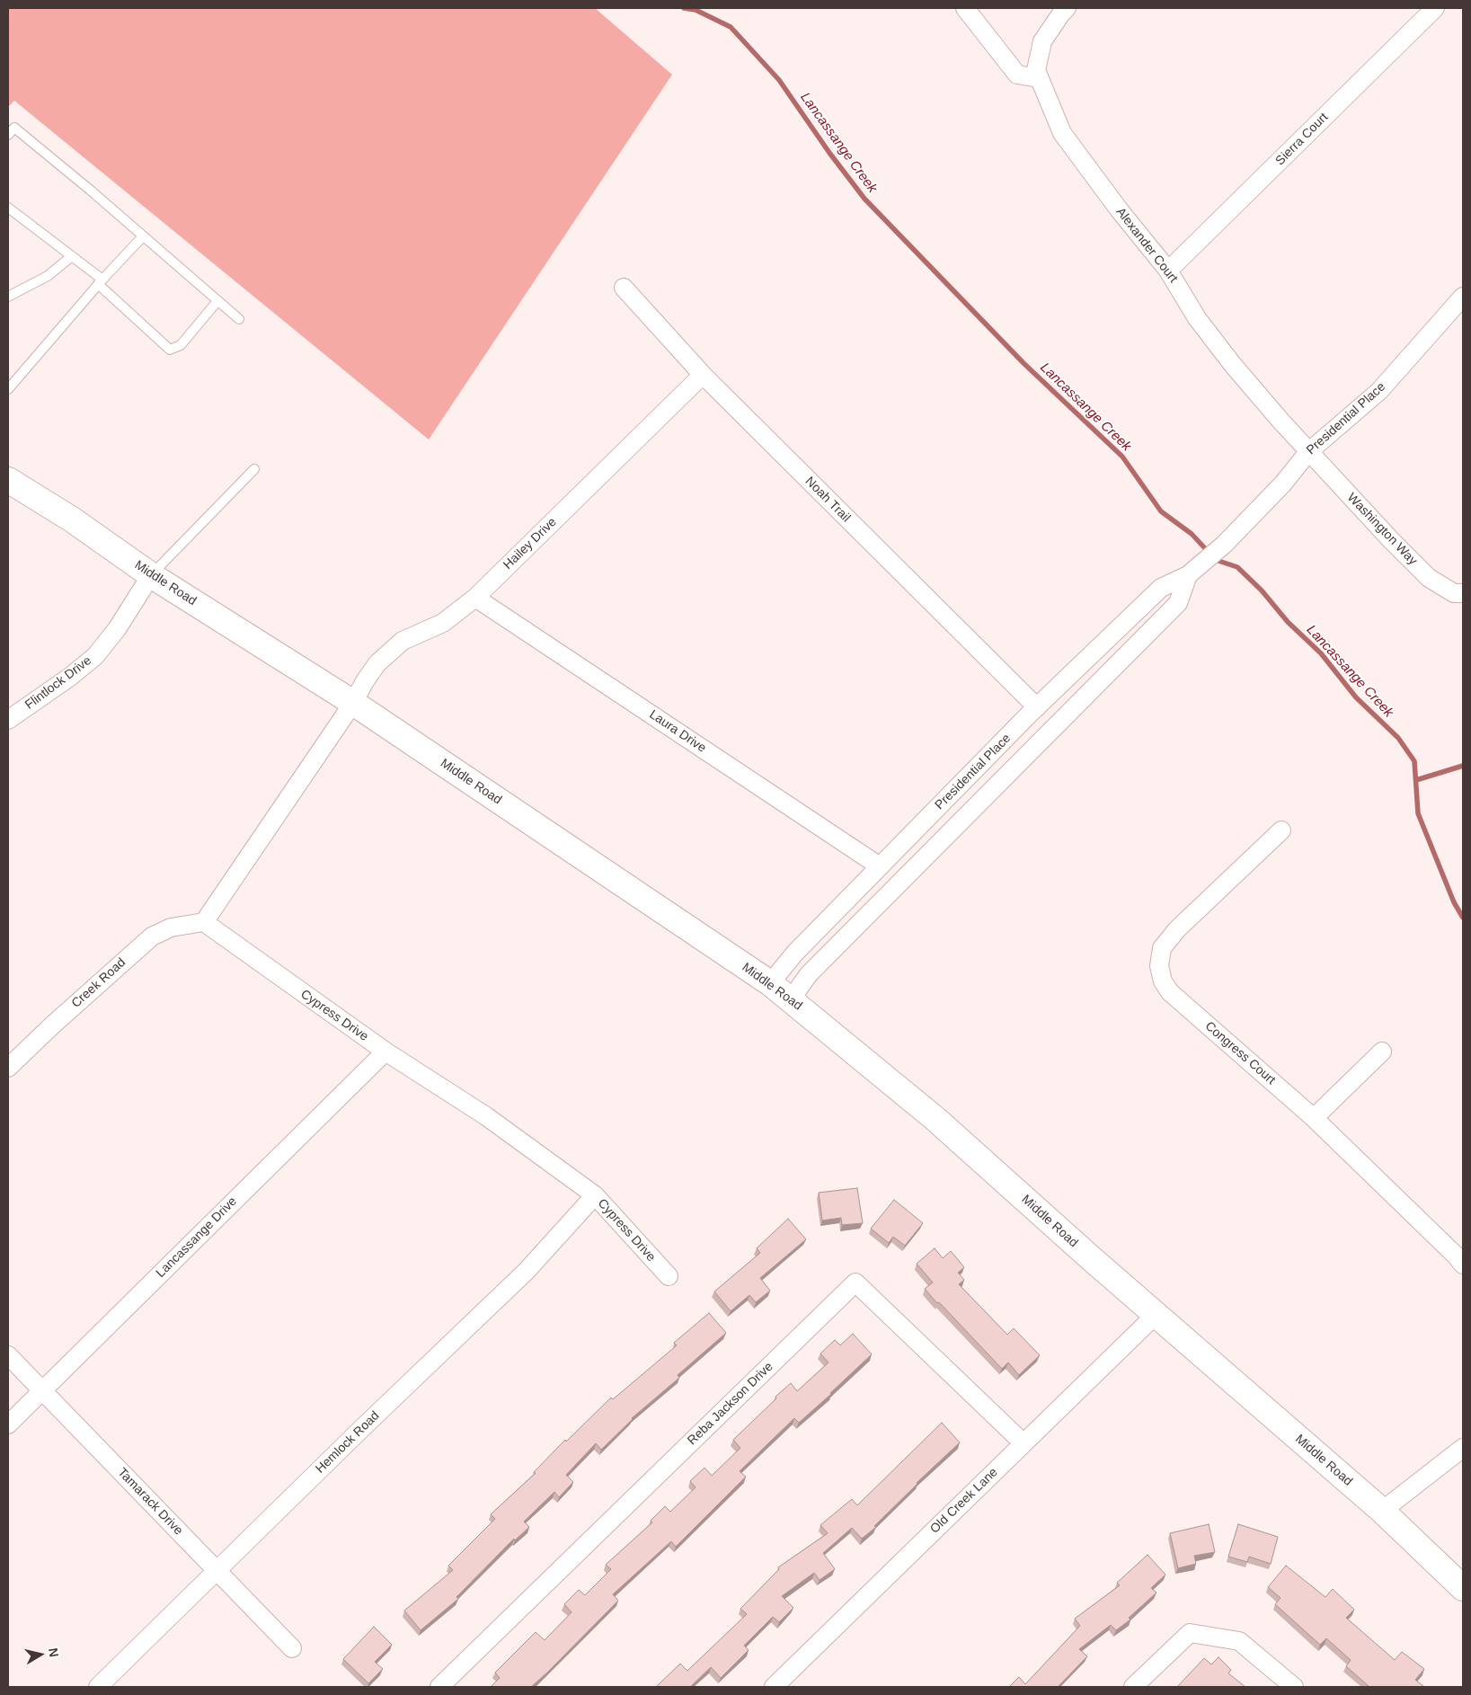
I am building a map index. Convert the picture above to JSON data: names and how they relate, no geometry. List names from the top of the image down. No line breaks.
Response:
{"streets":{"main road":["Middle Road"],"street":["Sierra Court","Alexander Court","Presidential Place","Noah Trail","Washington Way","Hailey Drive","Flintlock Drive","Laura Drive","Creek Road","Cypress Drive","Congress Court","Lancassange Drive","Reba Jackson Drive","Hemlock Road","Old Creek Lane","Tamarack Drive"]},"crossings":[["Sierra Court","Alexander Court"],["Alexander Court","Presidential Place"],["Alexander Court","Washington Way"],["Presidential Place","Noah Trail"],["Presidential Place","Washington Way"],["Presidential Place","Middle Road"],["Presidential Place","Laura Drive"],["Noah Trail","Hailey Drive"],["Hailey Drive","Middle Road"],["Hailey Drive","Laura Drive"],["Middle Road","Flintlock Drive"],["Middle Road","Old Creek Lane"],["Creek Road","Cypress Drive"],["Cypress Drive","Lancassange Drive"],["Cypress Drive","Hemlock Road"],["Lancassange Drive","Tamarack Drive"],["Reba Jackson Drive","Old Creek Lane"],["Hemlock Road","Tamarack Drive"]],"water":["Lancassange Creek"],"north":"right"}
